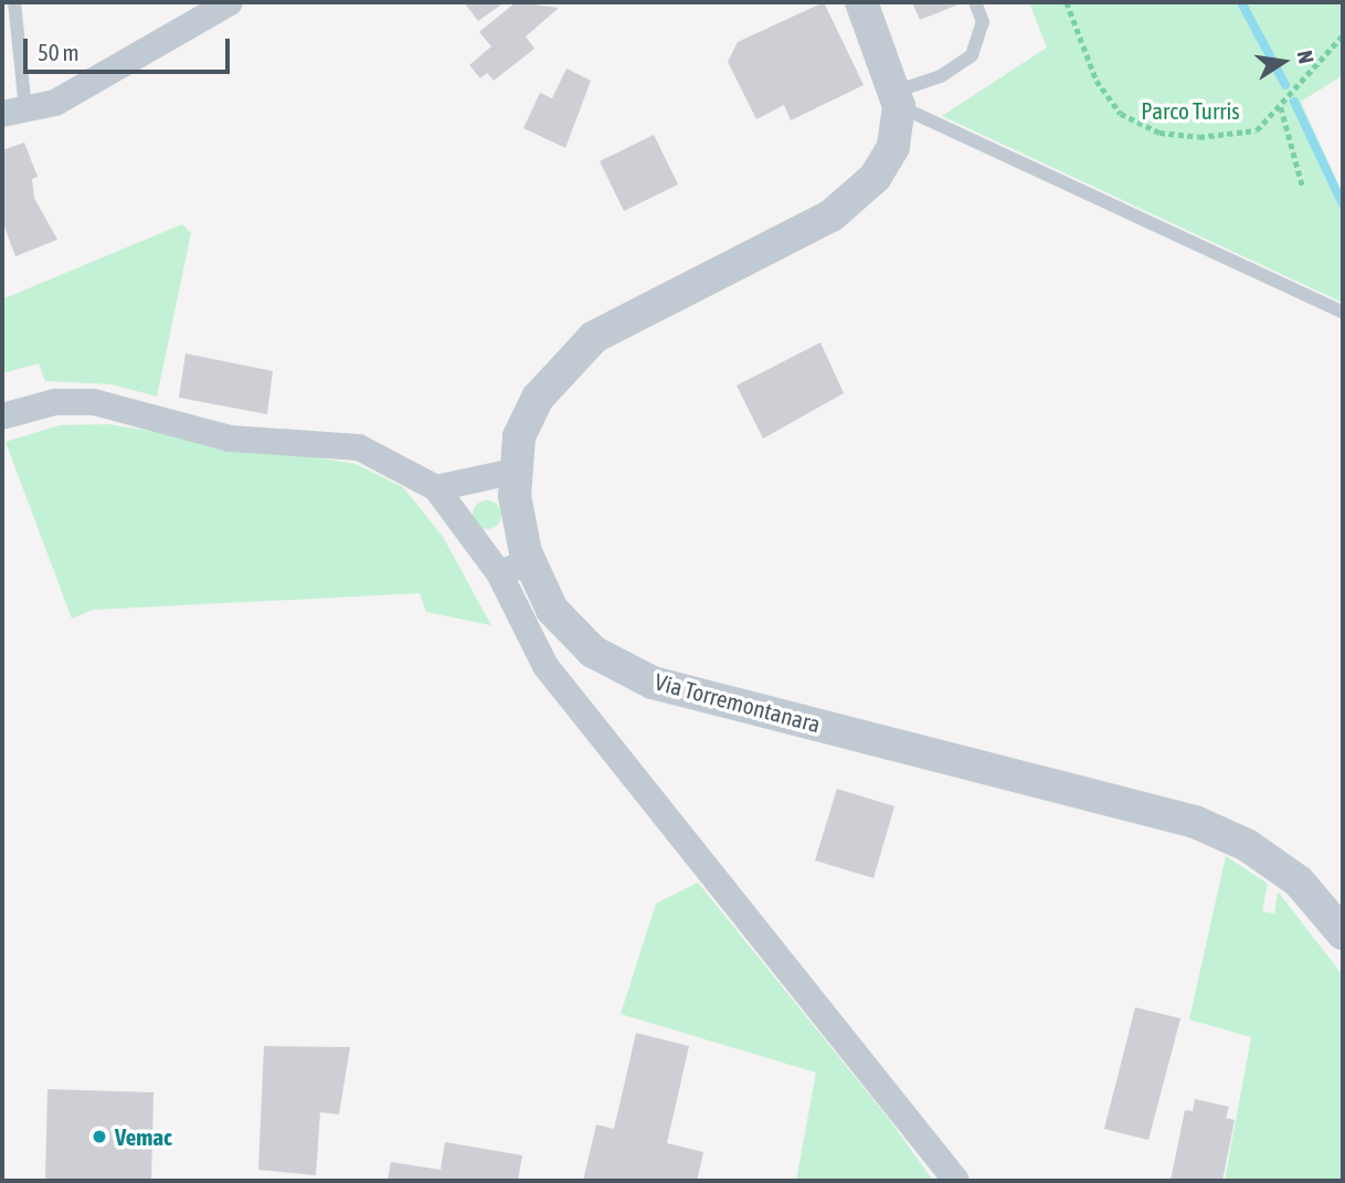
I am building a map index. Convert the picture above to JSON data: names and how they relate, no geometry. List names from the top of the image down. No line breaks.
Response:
{"streets":{"street":["Via Torremontanara"]},"parks":["Parco Turris"],"places":["Vemac"],"scale_bar":"50 m","north":"right"}
